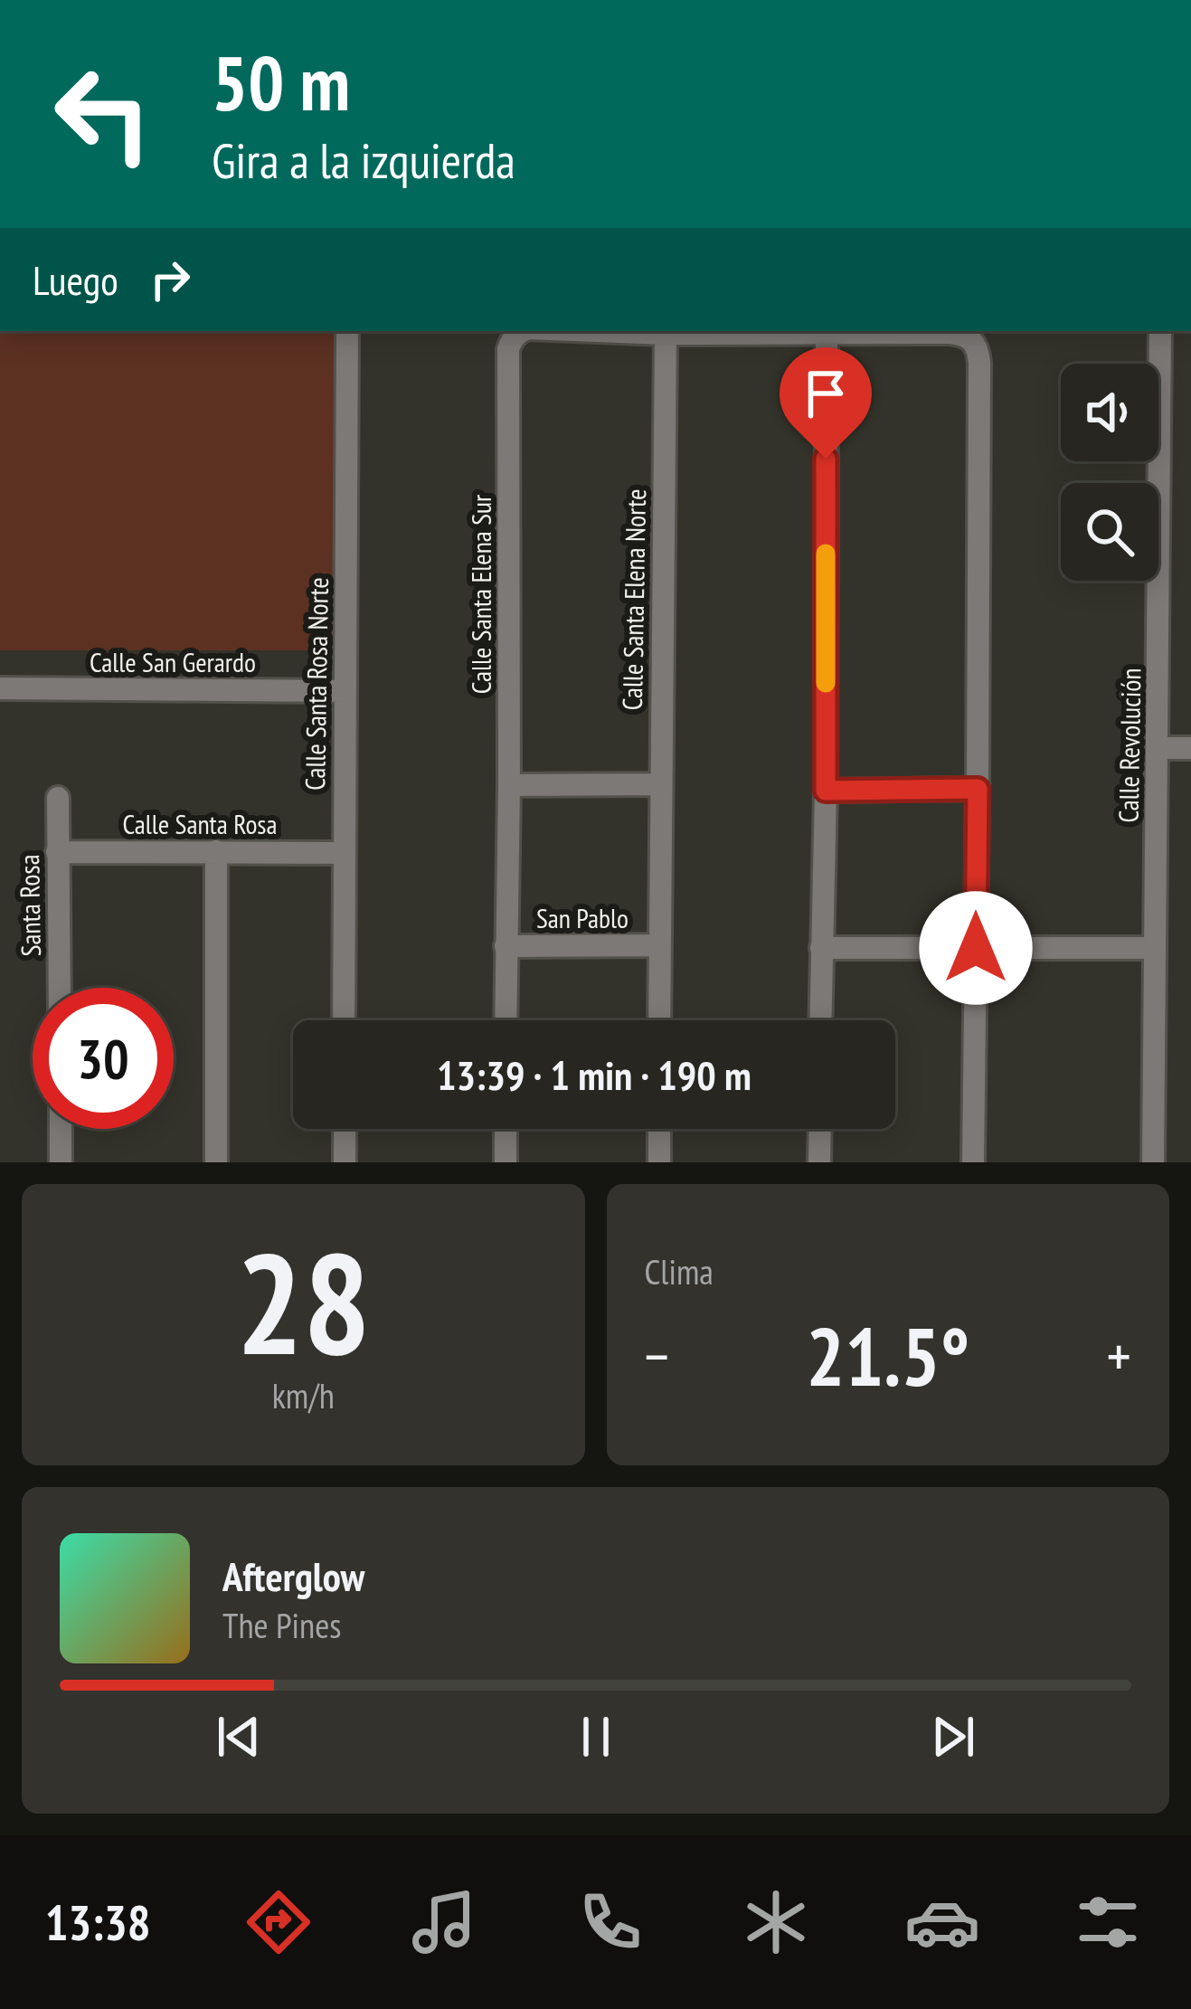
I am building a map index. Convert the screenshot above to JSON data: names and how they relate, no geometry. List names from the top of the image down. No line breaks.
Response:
{"streets":{"street":["Calle Santa Elena Sur","Calle Santa Elena Norte","Calle San Gerardo","Calle Santa Rosa Norte","Calle Revolución","Calle Santa Rosa","Santa Rosa","San Pablo"]},"crossings":[["Calle Santa Elena Sur","San Pablo"],["Calle Santa Elena Norte","San Pablo"],["Calle San Gerardo","Calle Santa Rosa Norte"],["Calle Santa Rosa Norte","Calle Santa Rosa"],["Calle Santa Rosa","Santa Rosa"]],"page":{"turn":["50 m","Gira a la izquierda"],"then":"Luego","limit":"30","trip":"13:39 · 1 min · 190 m","tile":[["28","km/h"],"Clima"],"heat":["−","21.5°","+"],"song":["Afterglow","The Pines"],"tabs":"13:38"}}
